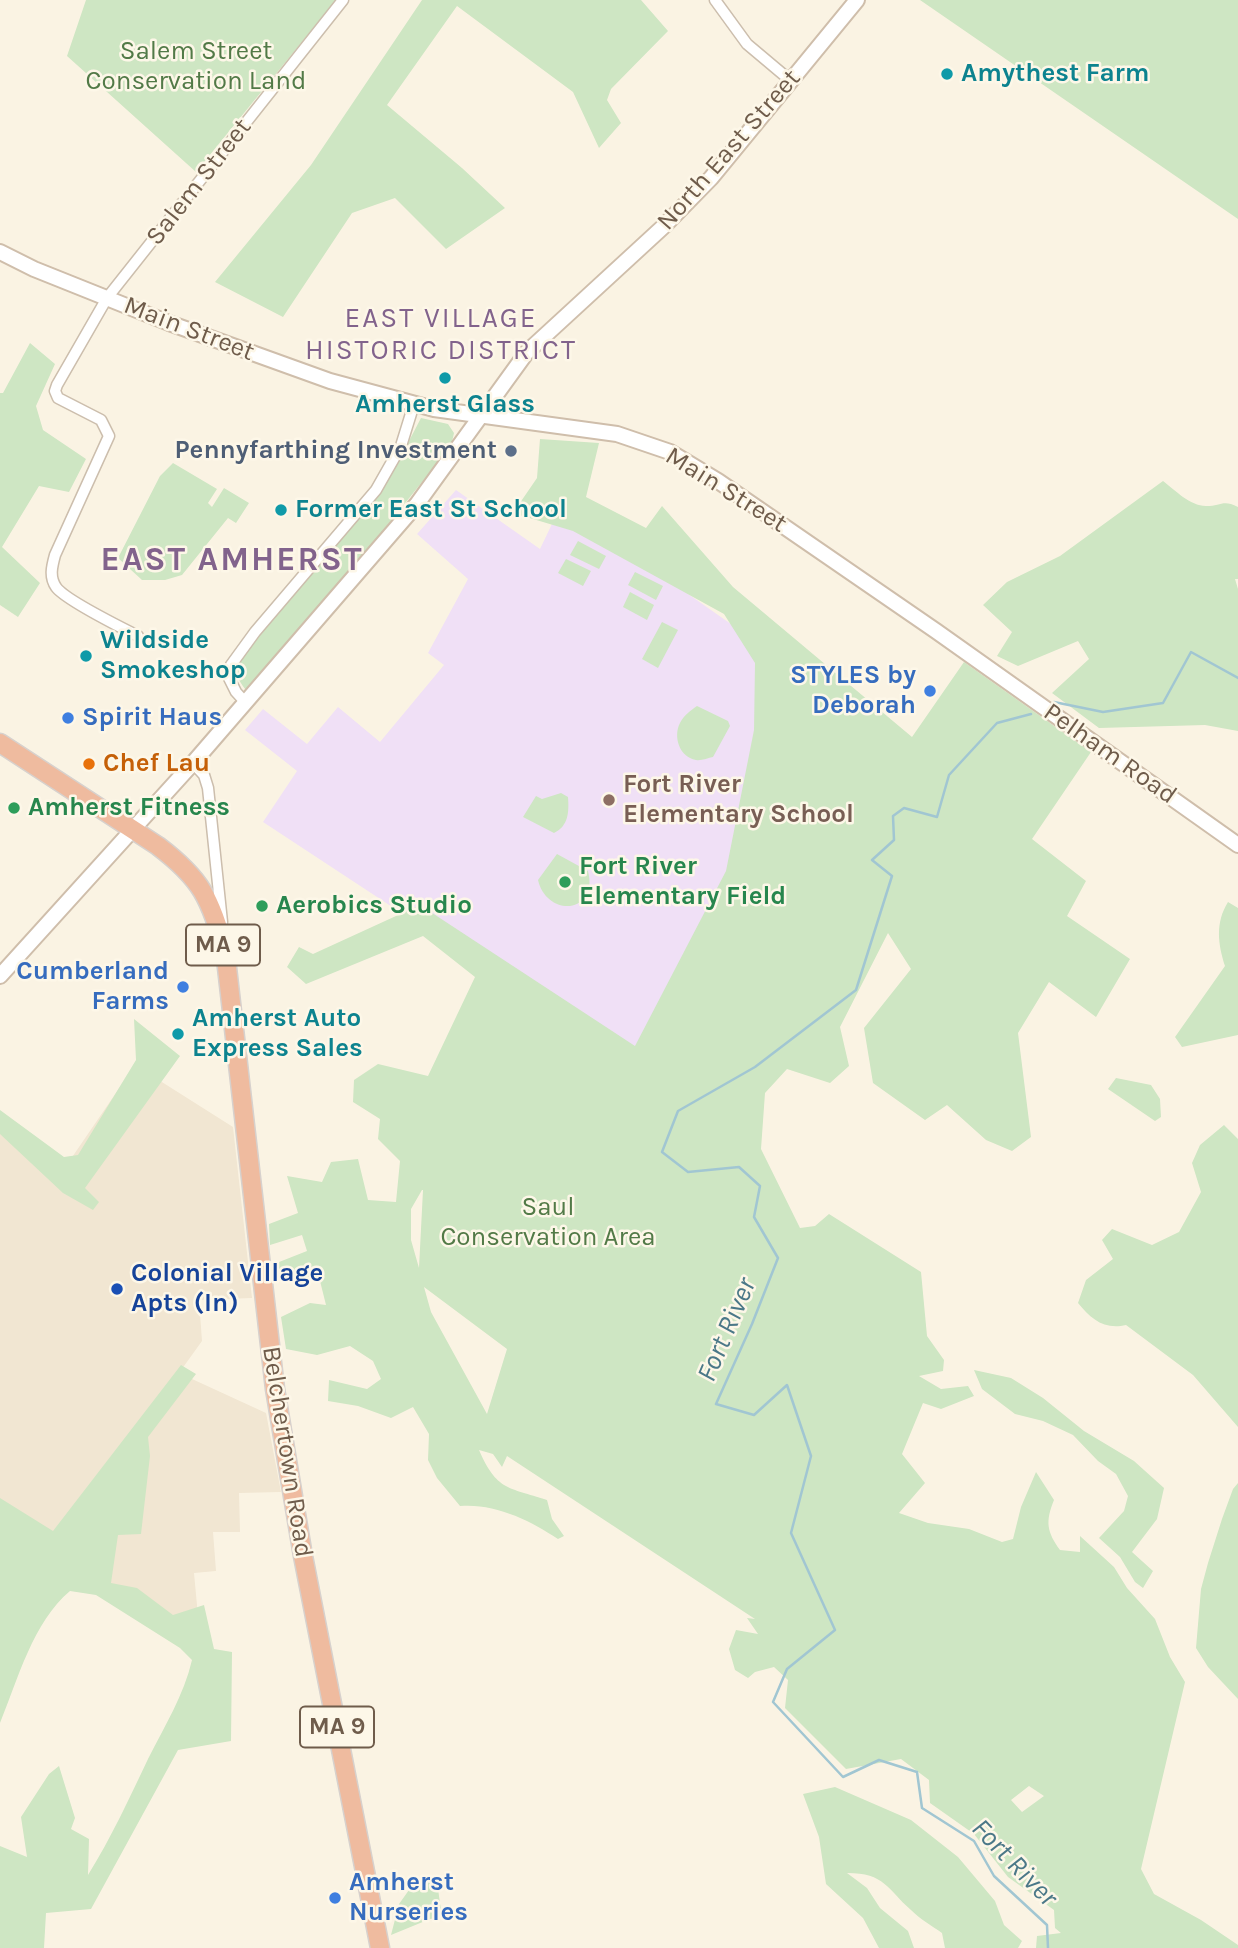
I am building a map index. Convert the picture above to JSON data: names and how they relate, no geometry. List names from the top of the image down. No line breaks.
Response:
{"streets":{"highway":["MA 9","Belchertown Road"],"main road":["North East Street","Main Street","Pelham Road"],"street":["Salem Street"]},"crossings":[["North East Street","Main Street"],["North East Street","MA 9"],["North East Street","Belchertown Road"],["Salem Street","Main Street"],["Main Street","Pelham Road"],["MA 9","Belchertown Road"]],"districts":["EAST VILLAGE HISTORIC DISTRICT","EAST AMHERST"],"water":["Fort River"],"parks":["Salem Street Conservation Land","Saul Conservation Area"],"places":["Amythest Farm","Amherst Glass","Pennyfarthing Investment","Former East St School","Wildside Smokeshop","STYLES by Deborah","Spirit Haus","Chef Lau","Fort River Elementary School","Amherst Fitness","Fort River Elementary Field","Aerobics Studio","Cumberland Farms","Amherst Auto Express Sales","Colonial Village Apts (In)","Amherst Nurseries"]}
